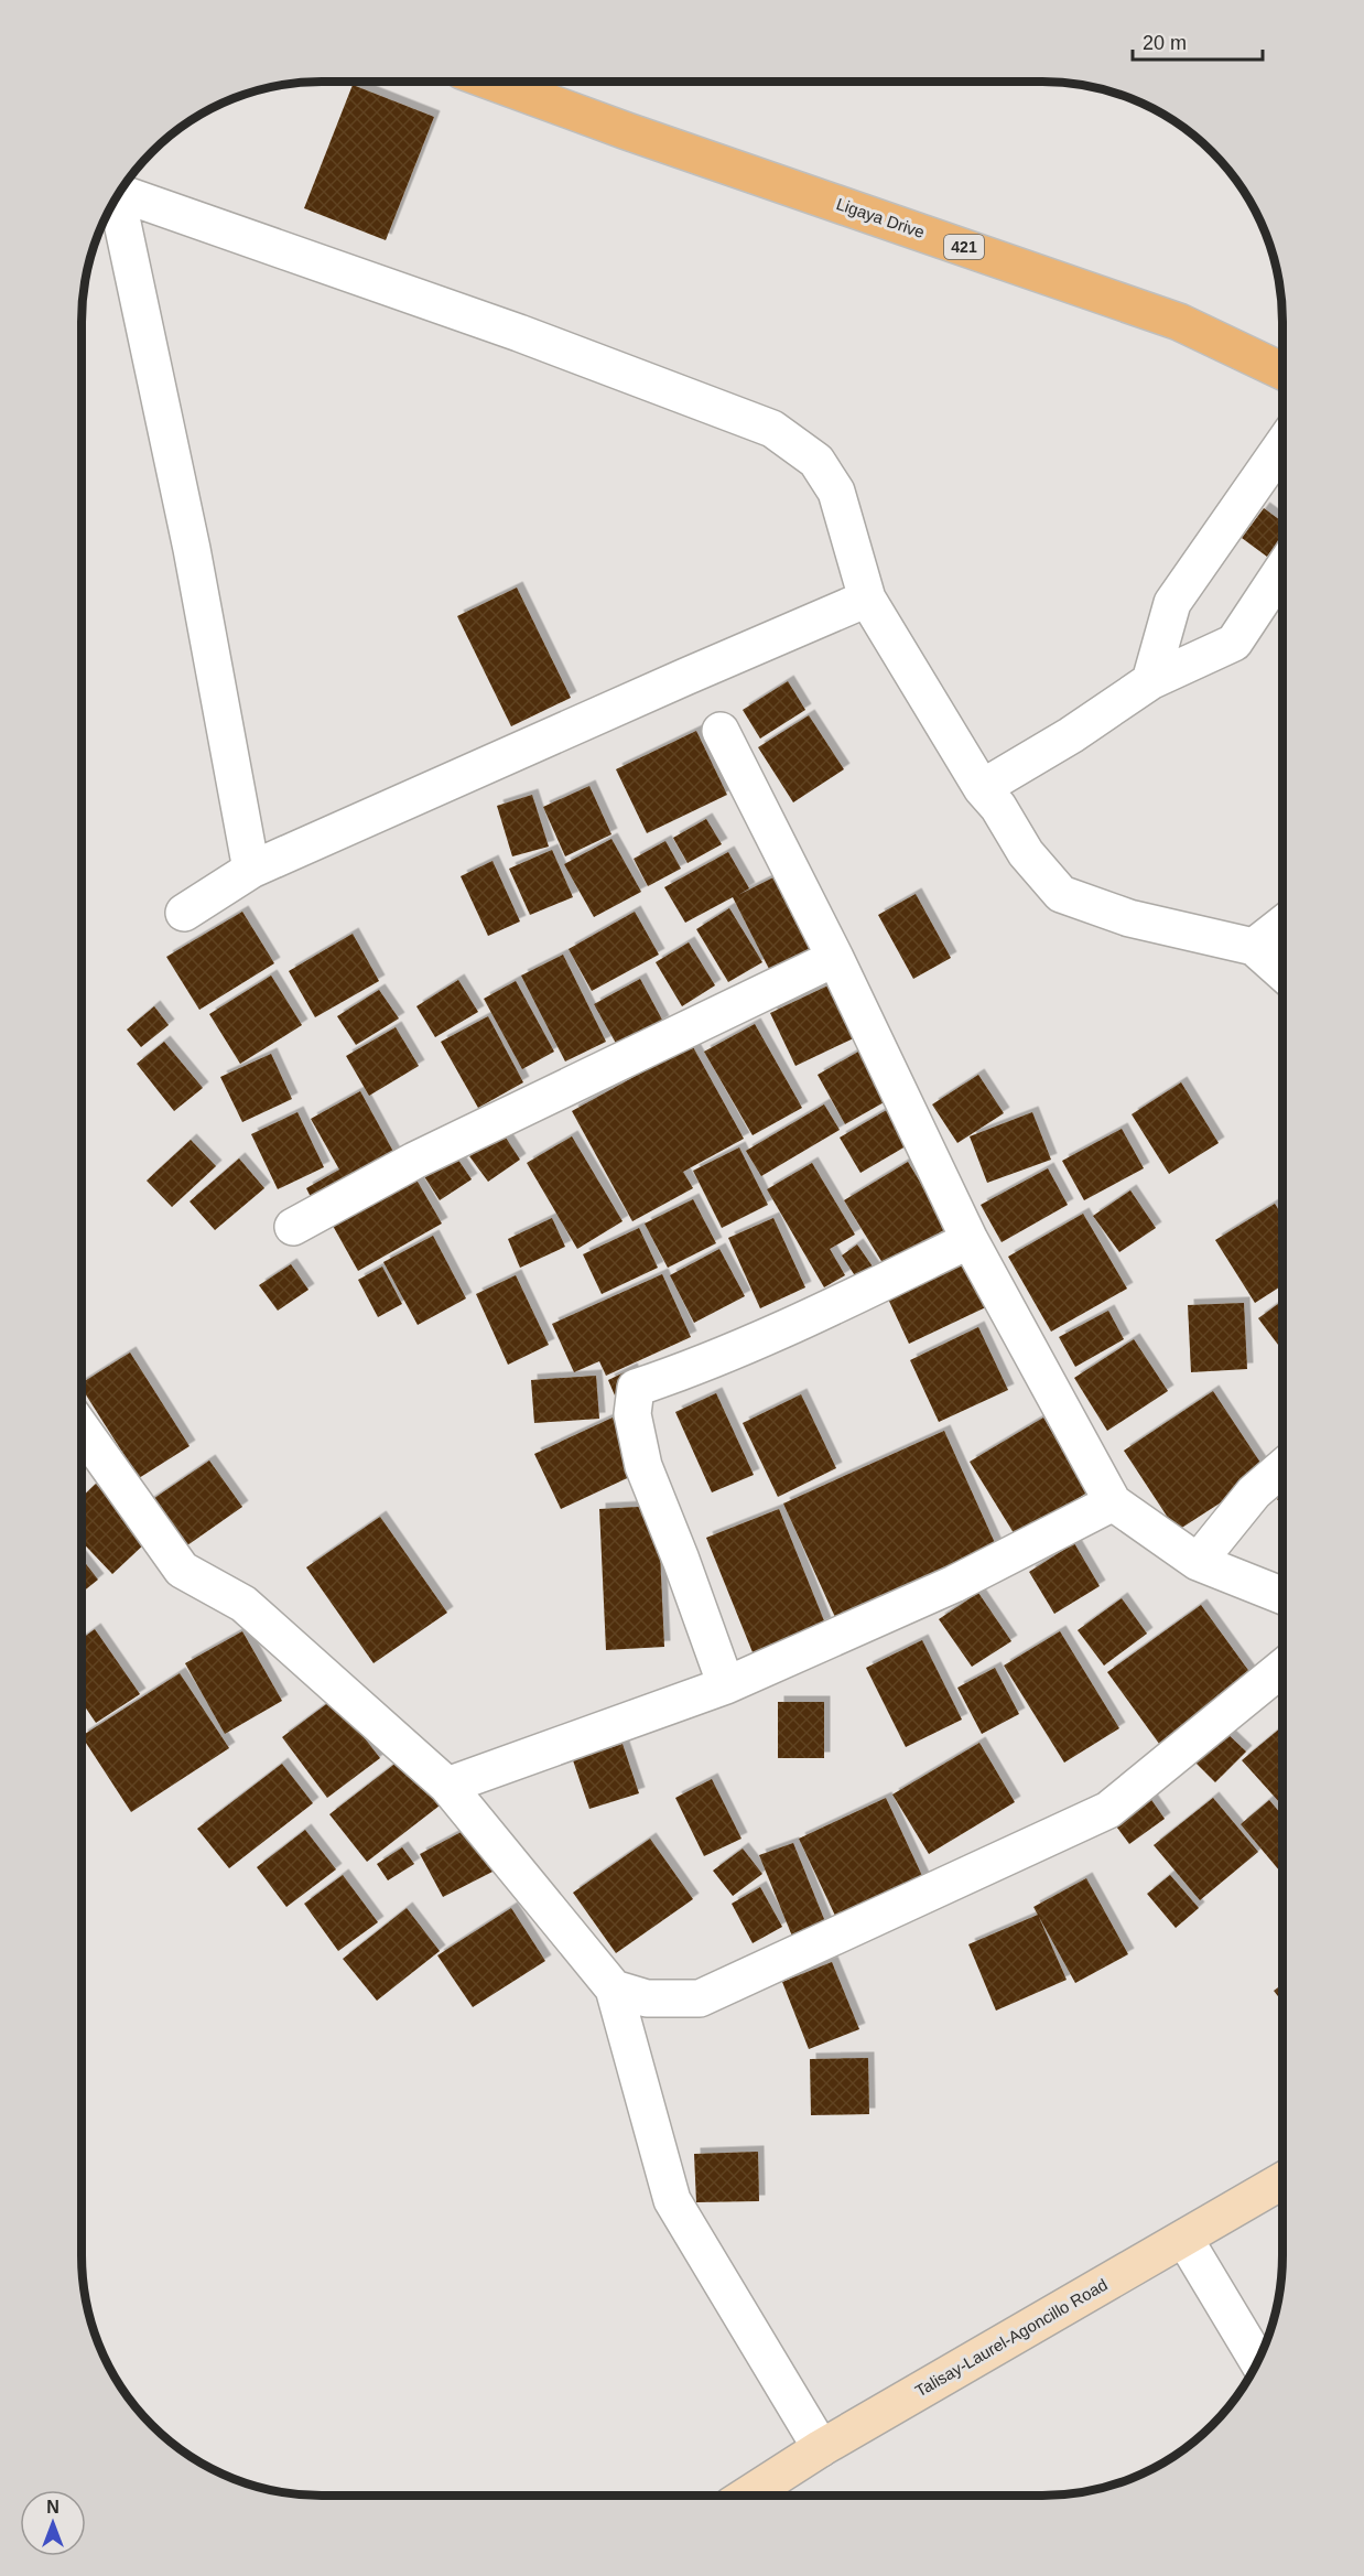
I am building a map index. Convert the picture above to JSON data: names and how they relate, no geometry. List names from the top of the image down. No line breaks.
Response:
{"streets":{"main road":["Ligaya Drive","421","Talisay-Laurel-Agoncillo Road"]},"scale_bar":"20 m","north":"top"}
